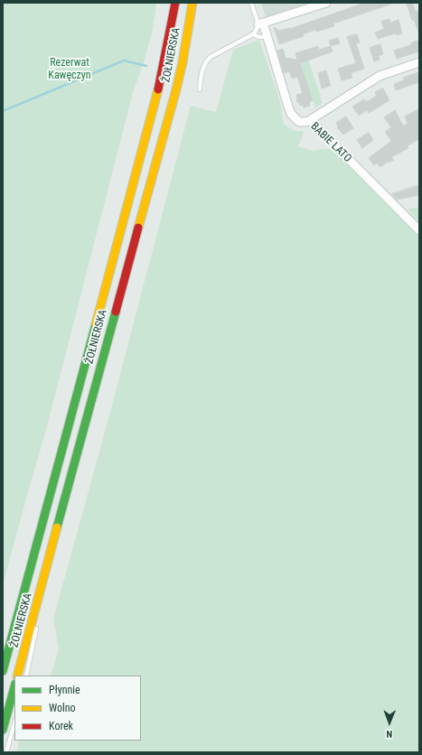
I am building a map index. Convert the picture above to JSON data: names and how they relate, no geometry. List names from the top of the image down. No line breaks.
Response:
{"streets":{"main road":["ŻOŁNIERSKA"],"street":["BABIE LATO"]},"parks":["Rezerwat Kawęczyn"],"legend":["Płynnie","Wolno","Korek"],"north":"bottom"}
